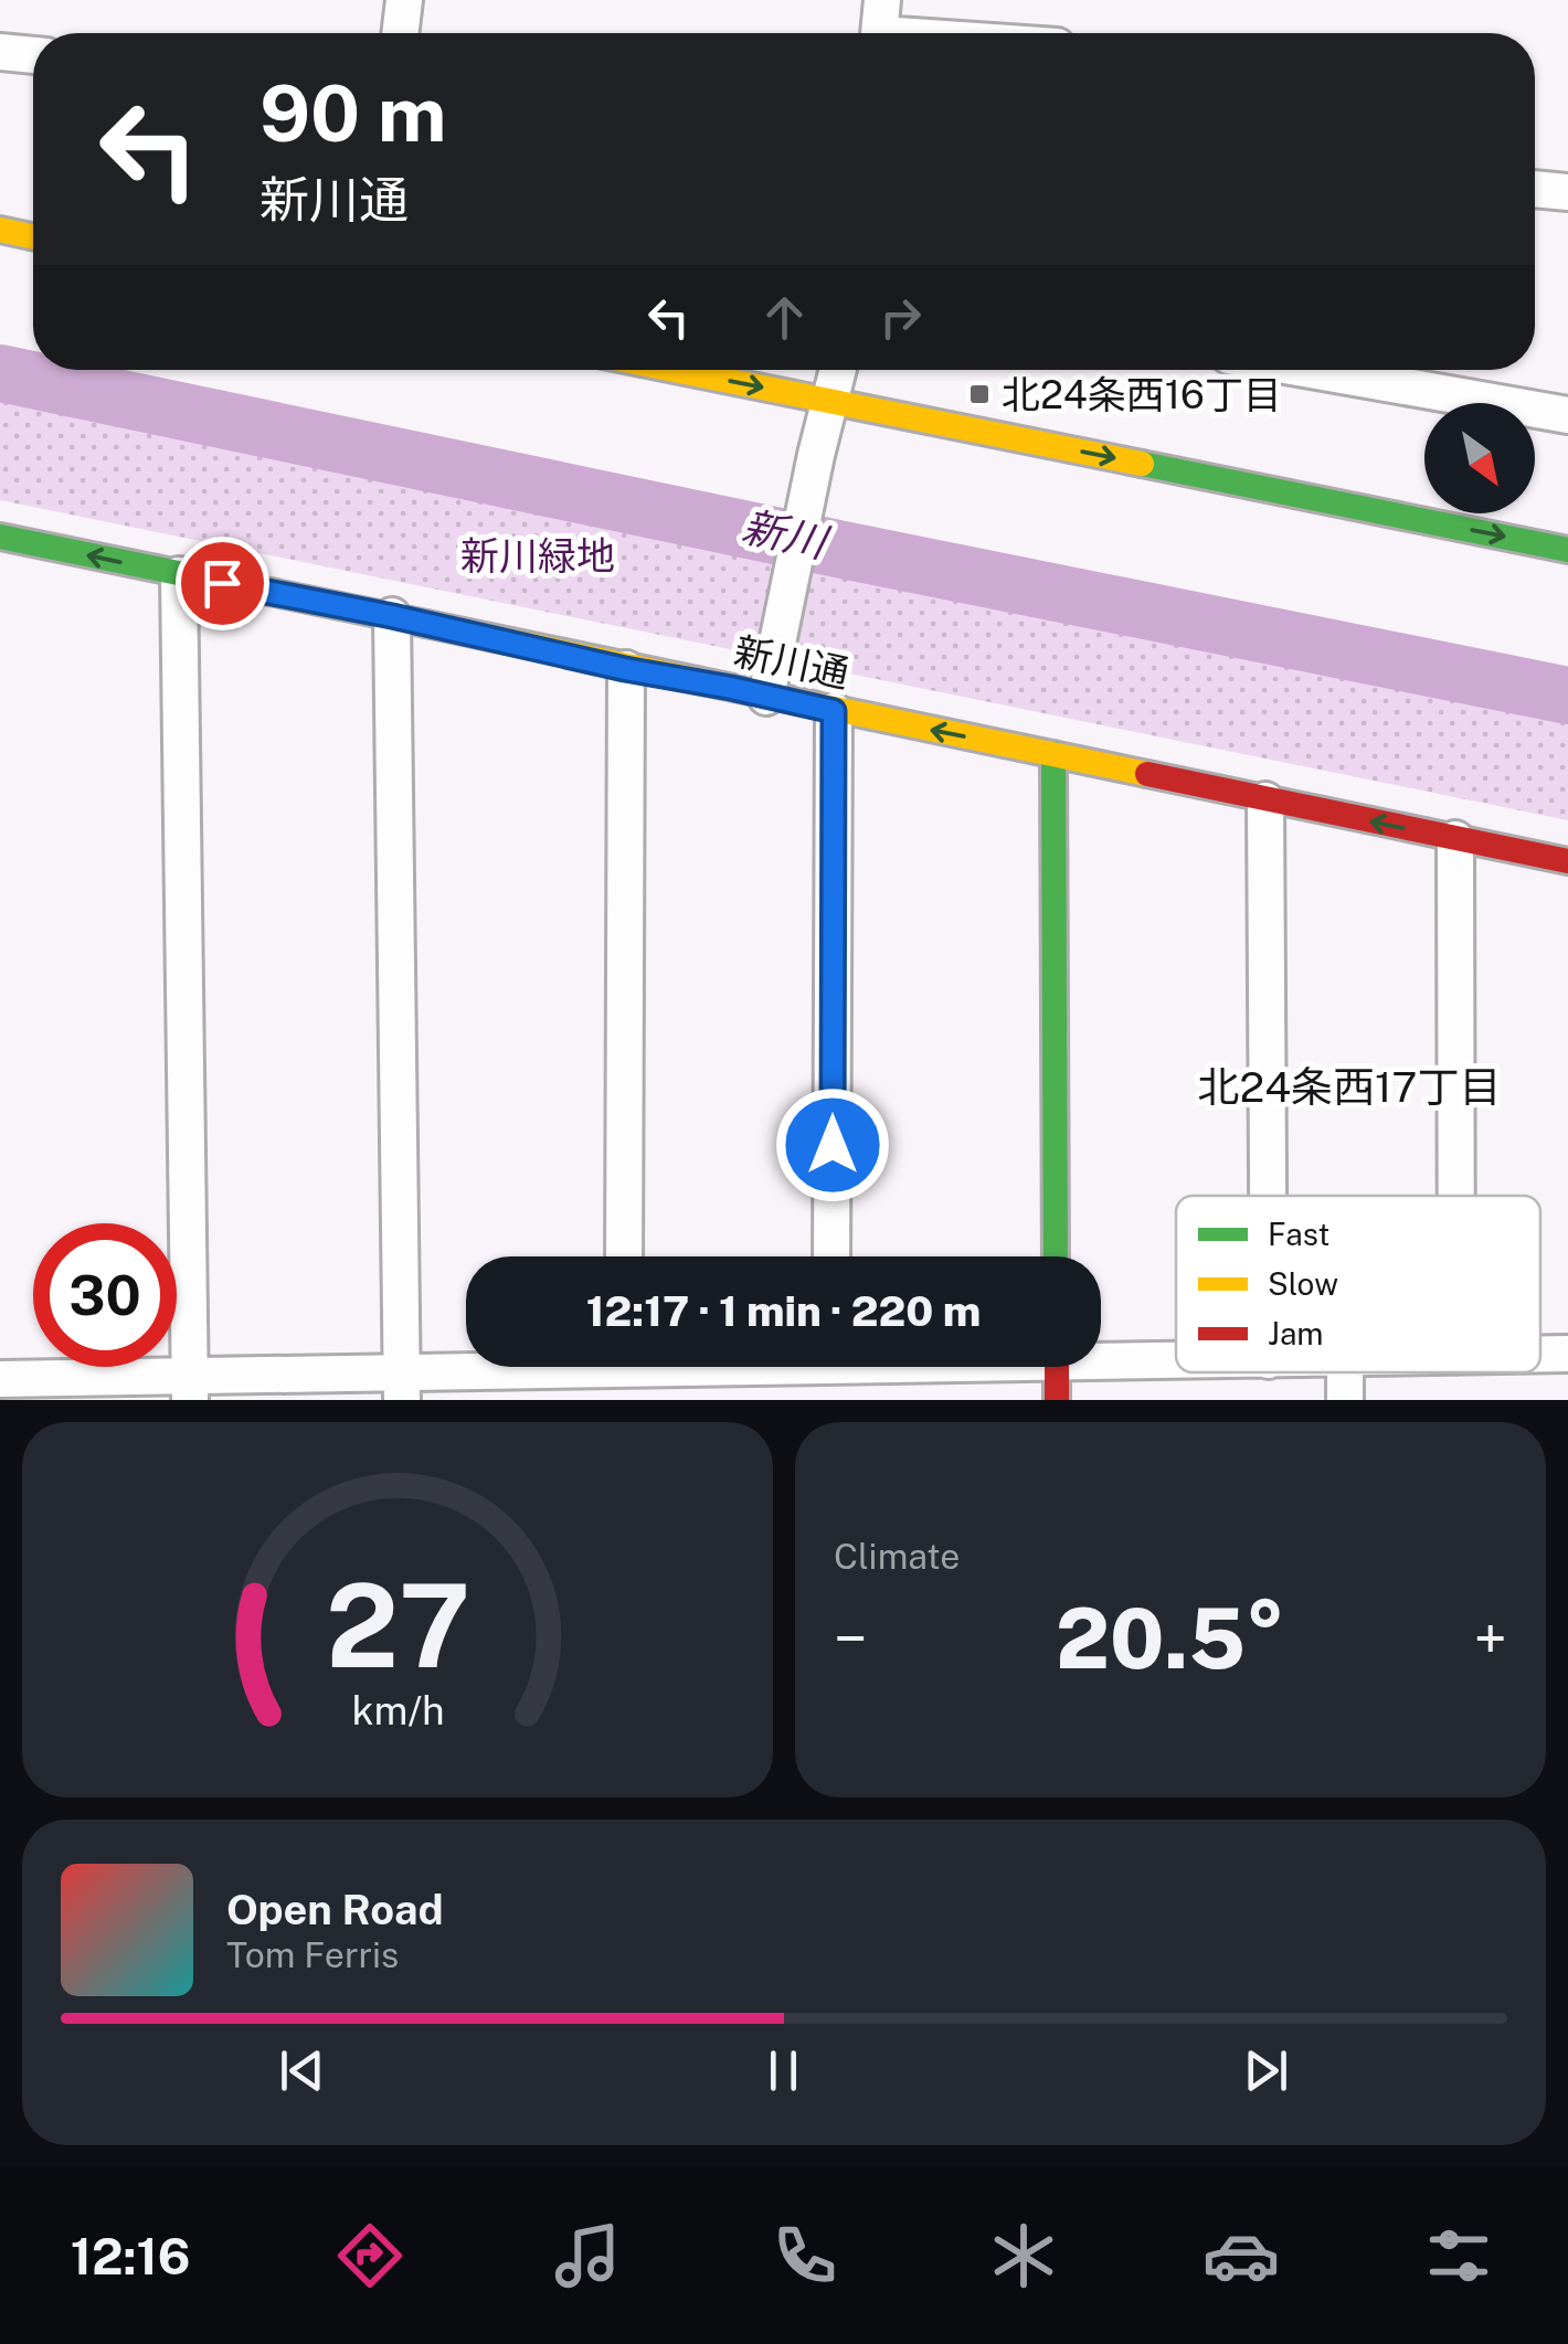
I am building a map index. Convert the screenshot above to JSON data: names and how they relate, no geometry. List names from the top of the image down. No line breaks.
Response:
{"streets":{"street":["新川通"]},"one_way":["新川通"],"districts":["北24条西17丁目"],"water":["新川"],"parks":["新川緑地"],"places":{"transit":["北24条西16丁目"]},"legend":["Fast","Slow","Jam"],"north":"bottom right","page":{"turn":["90 m","新川通"],"limit":"30","trip":"12:17 · 1 min · 220 m","tile":"Climate","heat":["−","20.5°","+"],"song":["Open Road","Tom Ferris"],"tabs":"12:16","gauge":["27","km/h"]}}
